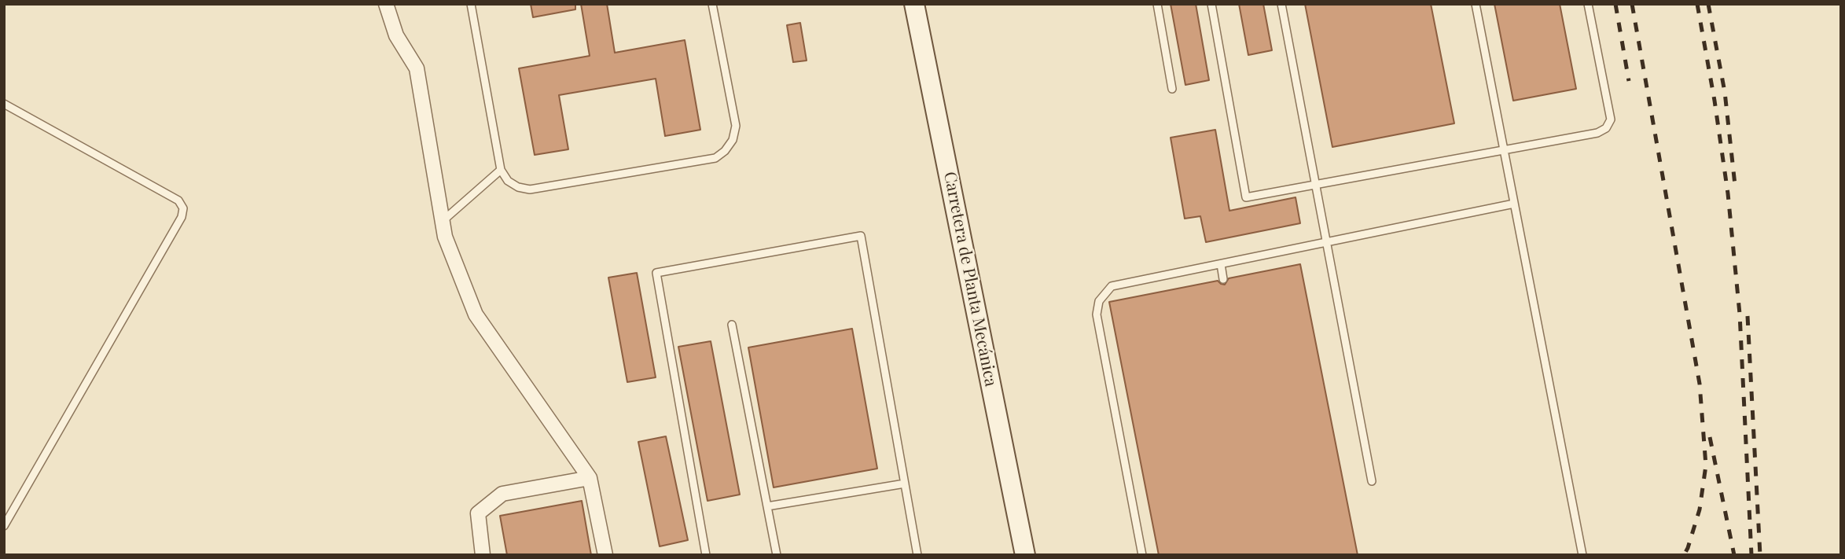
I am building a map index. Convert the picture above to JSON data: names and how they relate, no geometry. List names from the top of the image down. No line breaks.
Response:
{"streets":{"street":["Carretera de Planta Mecánica"]}}
